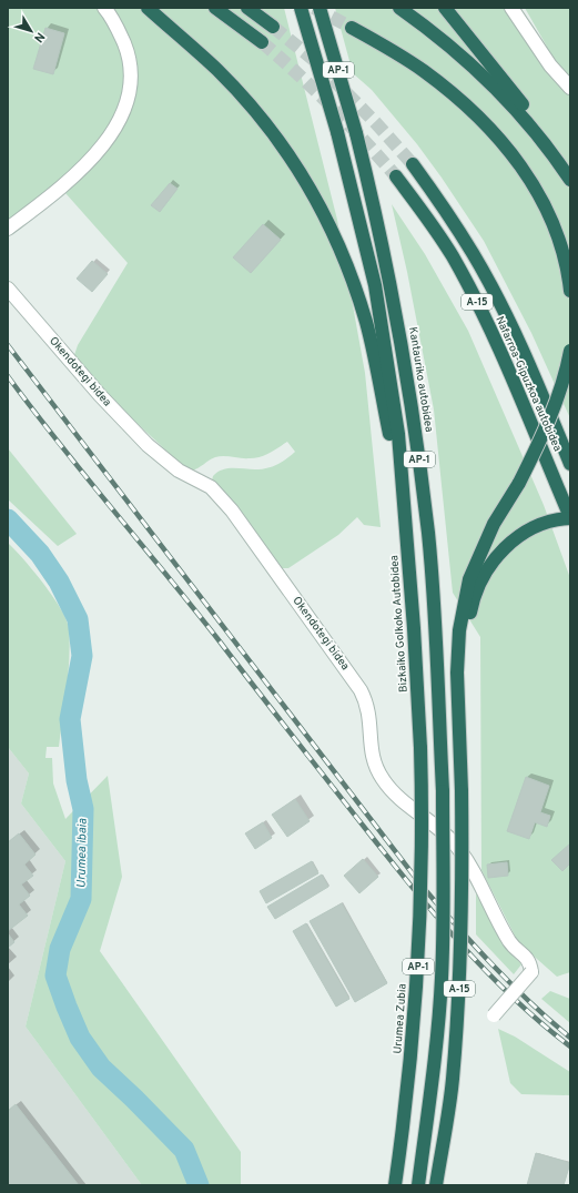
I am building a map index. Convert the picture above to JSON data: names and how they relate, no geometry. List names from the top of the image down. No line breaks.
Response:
{"streets":{"highway":["AP-1","A-15","Kantauriko autobidea","Nafarroa-Gipuzkoa autobidea","Bizkaiko Golkoko Autobidea","Urumea Zubia"],"street":["Okendotegi bidea"]},"crossings":[["AP-1","Bizkaiko Golkoko Autobidea"],["Bizkaiko Golkoko Autobidea","Urumea Zubia"]],"water":["Urumea ibaia"],"north":"bottom right"}
